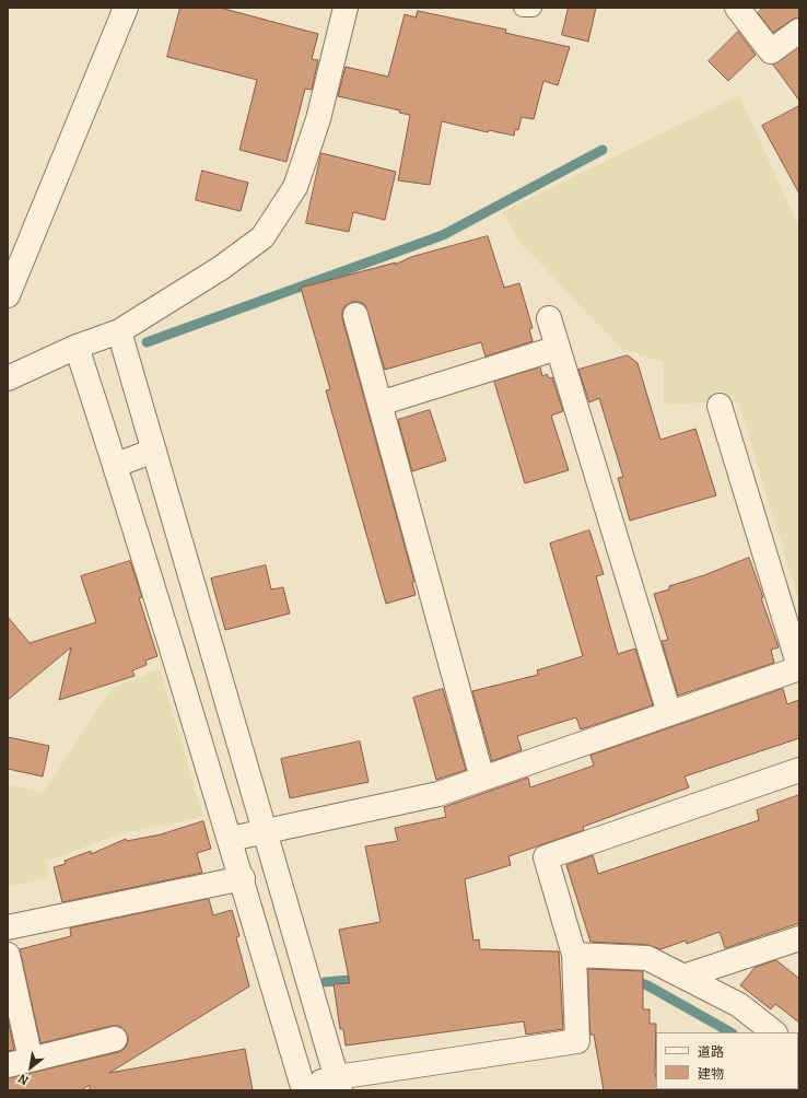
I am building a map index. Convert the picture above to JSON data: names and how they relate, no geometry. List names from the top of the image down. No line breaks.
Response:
{"legend":["道路","建物"],"north":"bottom left"}
